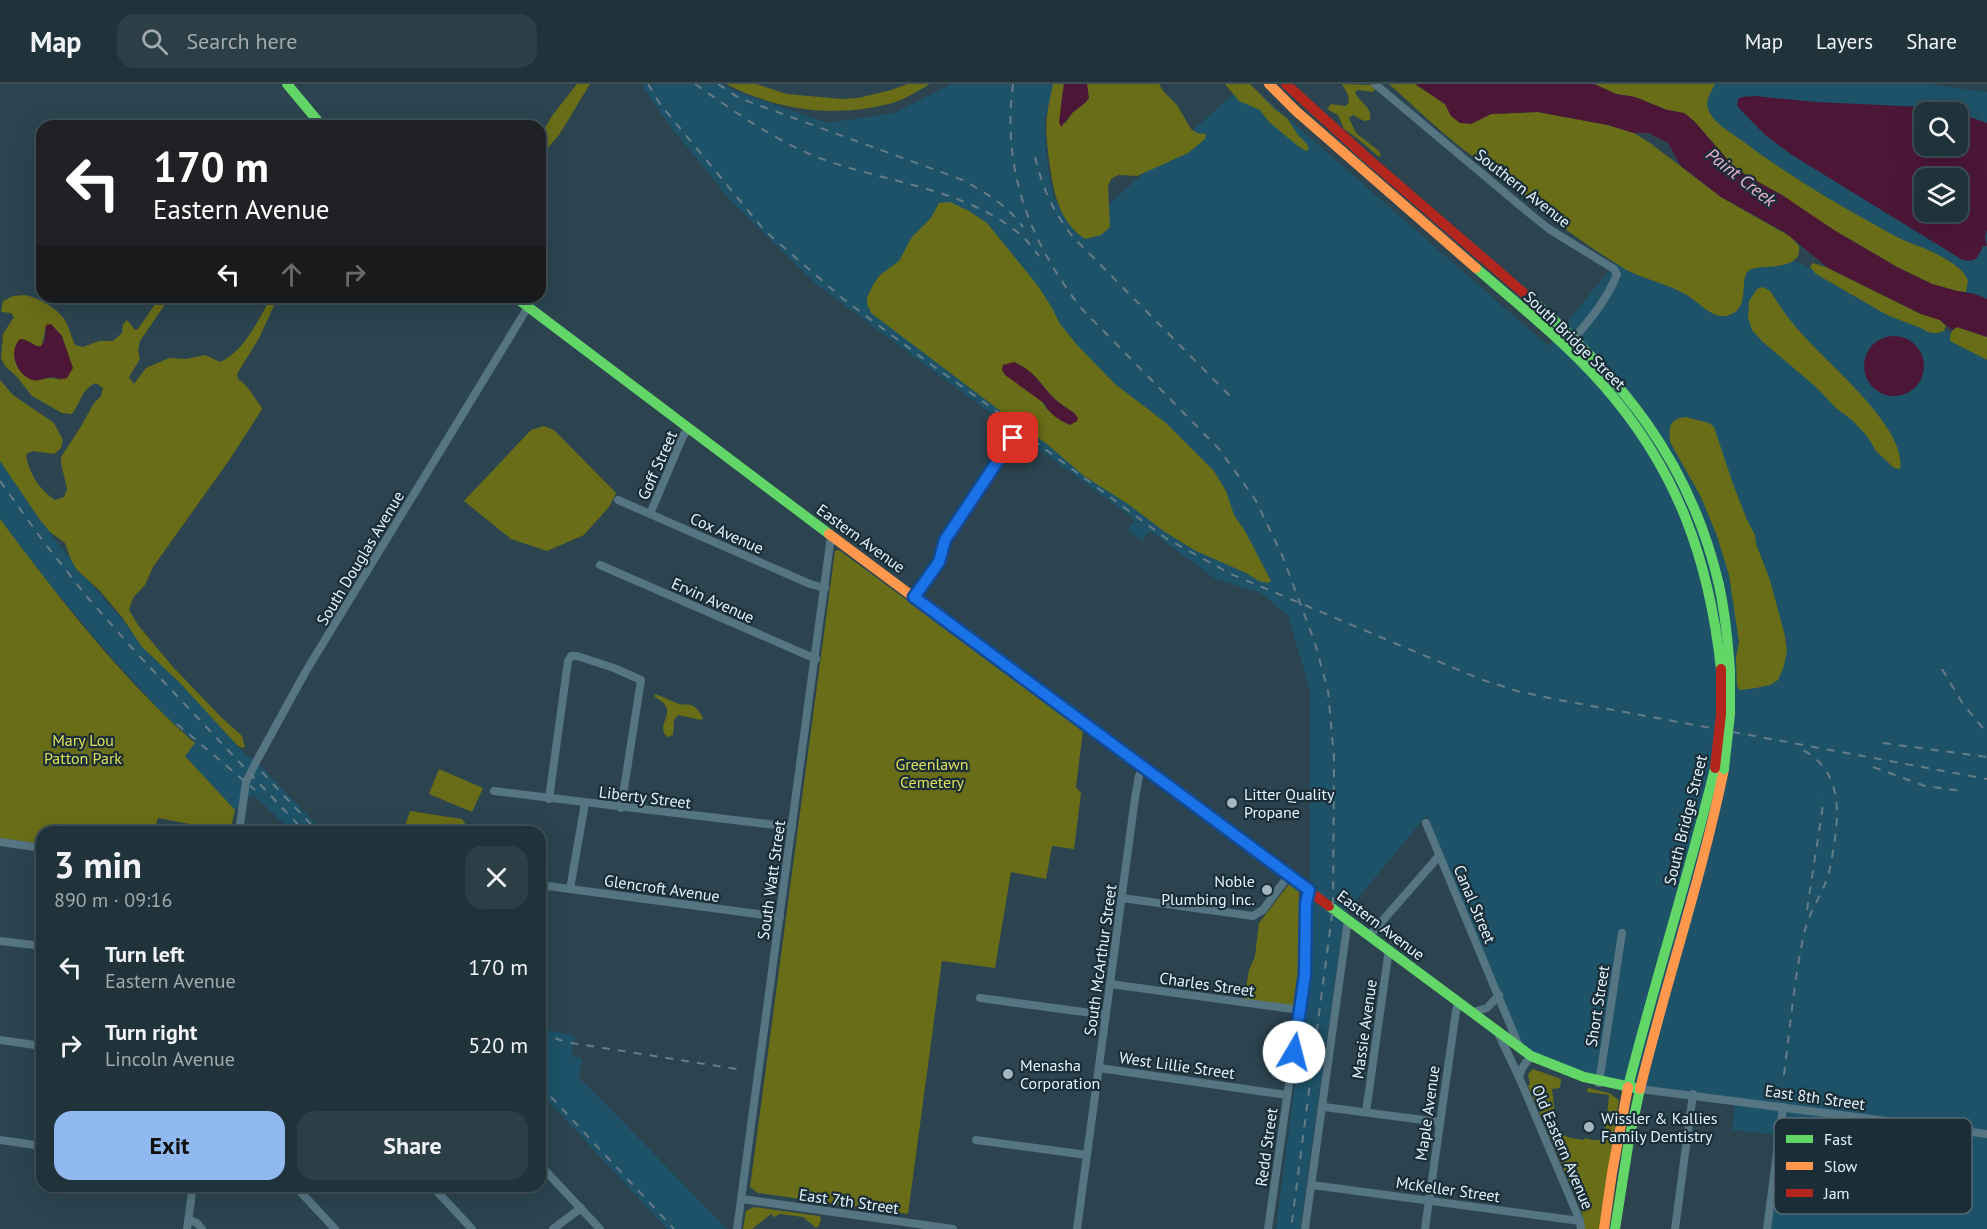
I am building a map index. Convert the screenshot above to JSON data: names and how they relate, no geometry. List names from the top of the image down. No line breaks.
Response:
{"streets":{"main road":["South Bridge Street","Eastern Avenue"],"street":["Southern Avenue","Goff Street","Cox Avenue","South Douglas Avenue","Ervin Avenue","Liberty Street","South Watt Street","Glencroft Avenue","Canal Street","South McArthur Street","Charles Street","Short Street","Massie Avenue","West Lillie Street","East 8th Street","Maple Avenue","Redd Street","Old Eastern Avenue","McKeller Street","East 7th Street"]},"crossings":[["Southern Avenue","South Bridge Street"],["South Bridge Street","Eastern Avenue"],["South Bridge Street","East 8th Street"],["Goff Street","Cox Avenue"],["Goff Street","Eastern Avenue"],["Cox Avenue","South Watt Street"],["Eastern Avenue","South Douglas Avenue"],["Eastern Avenue","South Watt Street"],["Eastern Avenue","Canal Street"],["Eastern Avenue","South McArthur Street"],["Eastern Avenue","Short Street"],["Eastern Avenue","Massie Avenue"],["Eastern Avenue","East 8th Street"],["Eastern Avenue","Maple Avenue"],["Eastern Avenue","Redd Street"],["Eastern Avenue","Old Eastern Avenue"],["Ervin Avenue","South Watt Street"],["Liberty Street","South Watt Street"],["South Watt Street","Glencroft Avenue"],["South Watt Street","East 7th Street"],["South McArthur Street","Charles Street"],["South McArthur Street","West Lillie Street"],["Charles Street","Redd Street"],["West Lillie Street","Redd Street"],["Maple Avenue","McKeller Street"],["Old Eastern Avenue","McKeller Street"]],"water":["Paint Creek"],"parks":["Mary Lou Patton Park","Greenlawn Cemetery"],"places":["Litter Quality Propane","Noble Plumbing Inc.","Menasha Corporation","Wissler & Kallies Family Dentistry"],"legend":["Fast","Slow","Jam"],"page":{"header":"Map","search":"Search here","nav":["Map","Layers","Share"],"turn":["170 m","Eastern Avenue"],"heading":["3 min","890 m · 09:16"],"list":[{"name":"Turn left","note":"Eastern Avenue","value":"170 m"},{"name":"Turn right","note":"Lincoln Avenue","value":"520 m"}],"buttons":["Exit","Share"]}}
